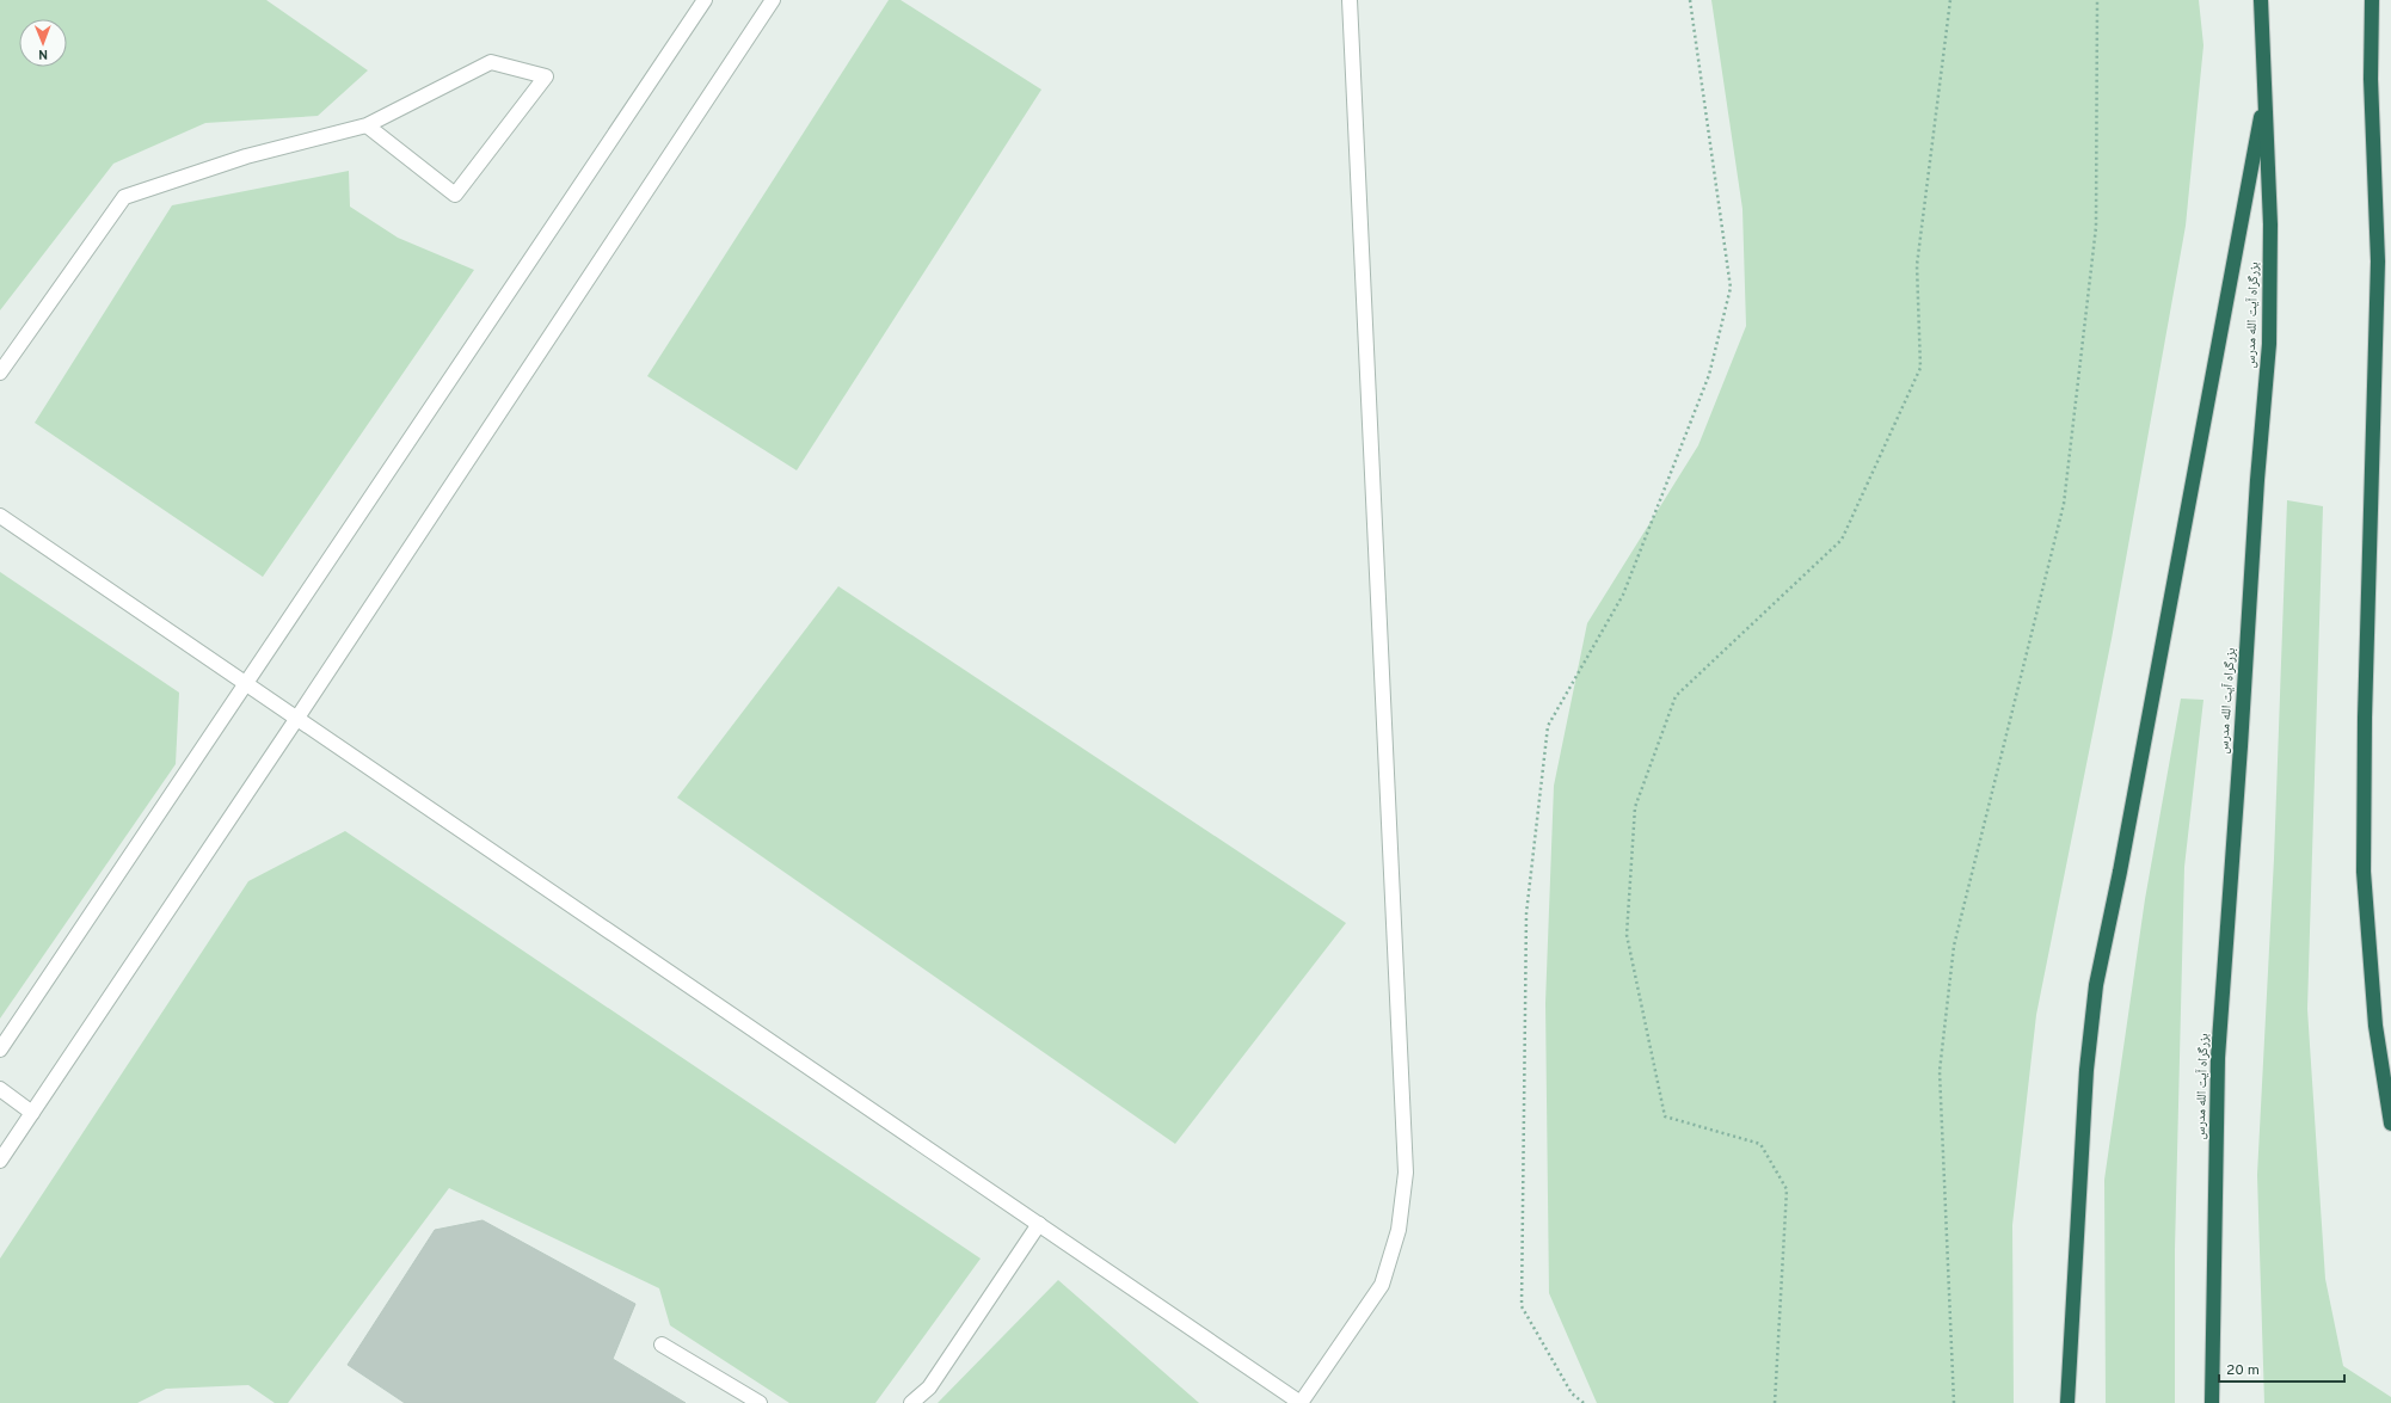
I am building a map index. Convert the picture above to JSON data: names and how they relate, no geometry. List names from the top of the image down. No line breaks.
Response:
{"streets":{"highway":["بزرگراه آیت الله مدرس"]},"scale_bar":"20 m","north":"bottom"}
